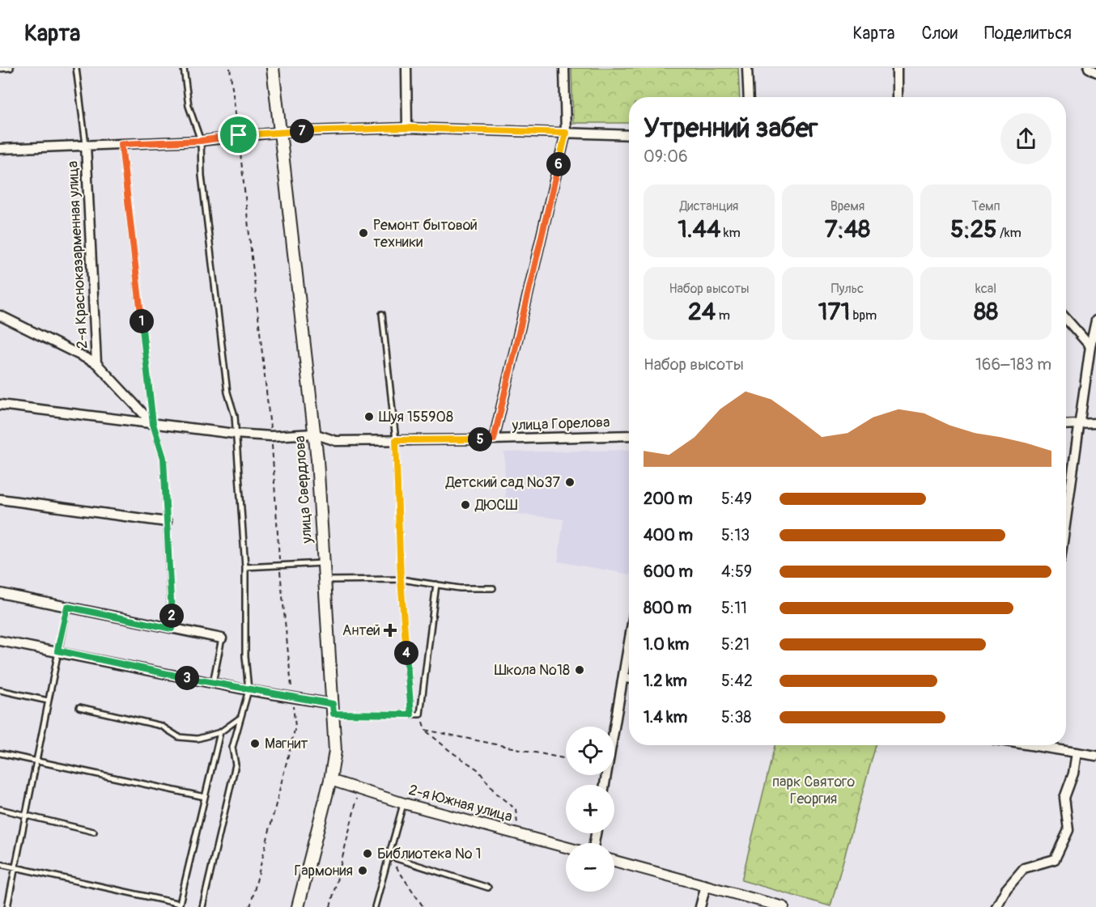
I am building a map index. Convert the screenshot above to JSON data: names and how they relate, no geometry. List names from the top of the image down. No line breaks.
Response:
{"streets":{"main road":["улица Свердлова"],"street":["2-я Красноказарменная улица","улица Горелова","2-я Южная улица"]},"crossings":[["улица Горелова","улица Свердлова"],["улица Свердлова","2-я Южная улица"]],"parks":["парк Святого Георгия"],"places":{"other":["Ремонт бытовой техники","Шуя 155908","Детский сад №37","ДЮСШ","Школа №18","Магнит","Библиотека № 1","Гармония"],"health":["Антей"]},"page":{"header":"Карта","nav":["Карта","Слои","Поделиться"],"heading":["Утренний забег","09:06"],"pins":["7","6","1","5","2","4","3"],"stats":[["Дистанция","1.44 km"],["Время","7:48"],["Темп","5:25 /km"],["Набор высоты","24 m"],["Пульс","171 bpm"],["kcal","88"]],"chart":["Набор высоты","166–183 m"],"list":[{"name":"200 m","note":"5:49"},{"name":"400 m","note":"5:13"},{"name":"600 m","note":"4:59"},{"name":"800 m","note":"5:11"},{"name":"1.0 km","note":"5:21"},{"name":"1.2 km","note":"5:42"},{"name":"1.4 km","note":"5:38"}],"map_buttons":["+","−"]}}
